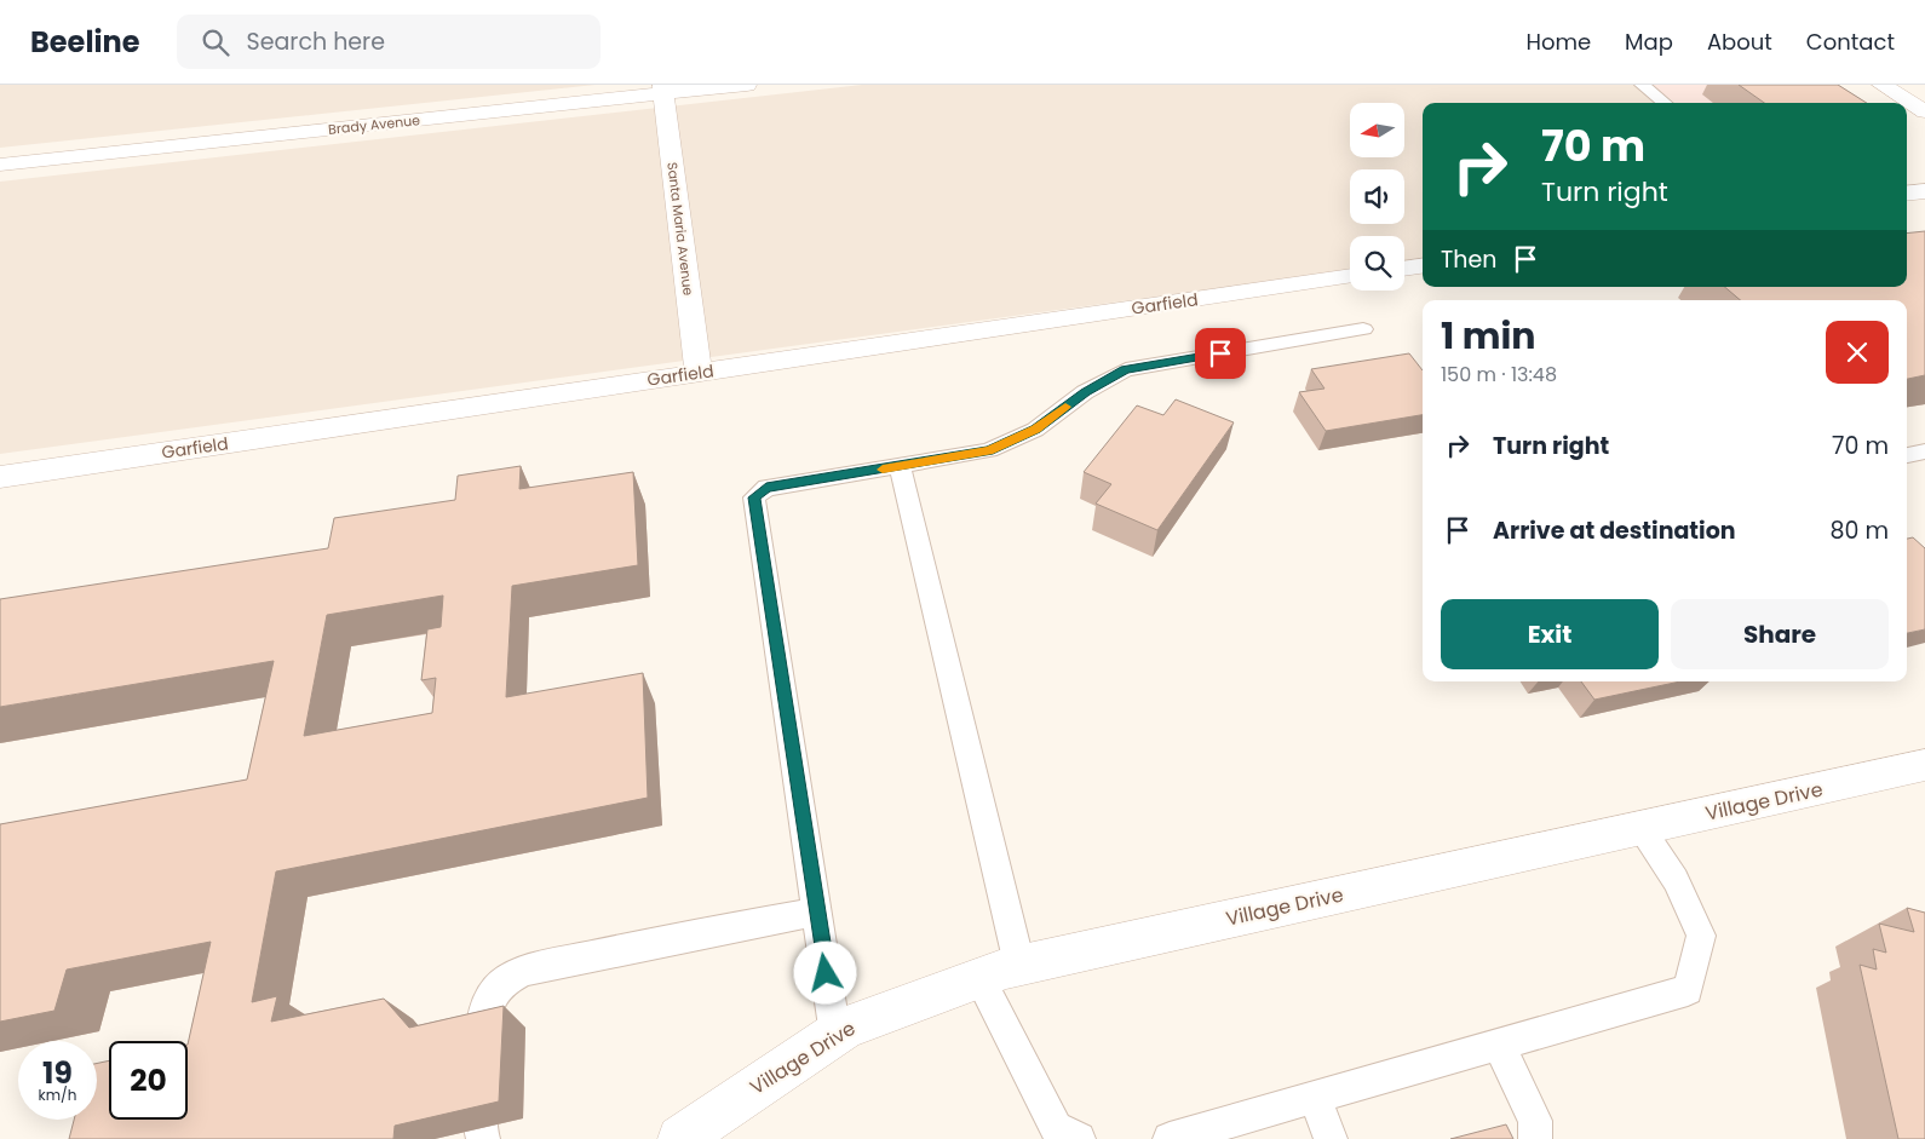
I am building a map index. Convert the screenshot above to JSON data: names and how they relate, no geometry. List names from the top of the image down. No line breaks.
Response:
{"streets":{"street":["Brady Avenue","Santa Maria Avenue","Garfield","Village Drive"]},"crossings":[["Brady Avenue","Santa Maria Avenue"],["Santa Maria Avenue","Garfield"]],"north":"left","page":{"header":"Beeline","search":"Search here","nav":["Home","Map","About","Contact"],"turn":["70 m","Turn right"],"then":"Then","heading":["1 min","150 m · 13:48"],"list":[{"name":"Turn right","value":"70 m"},{"name":"Arrive at destination","value":"80 m"}],"buttons":["Exit","Share"],"speed":"19 km/h","limit":"20"}}
